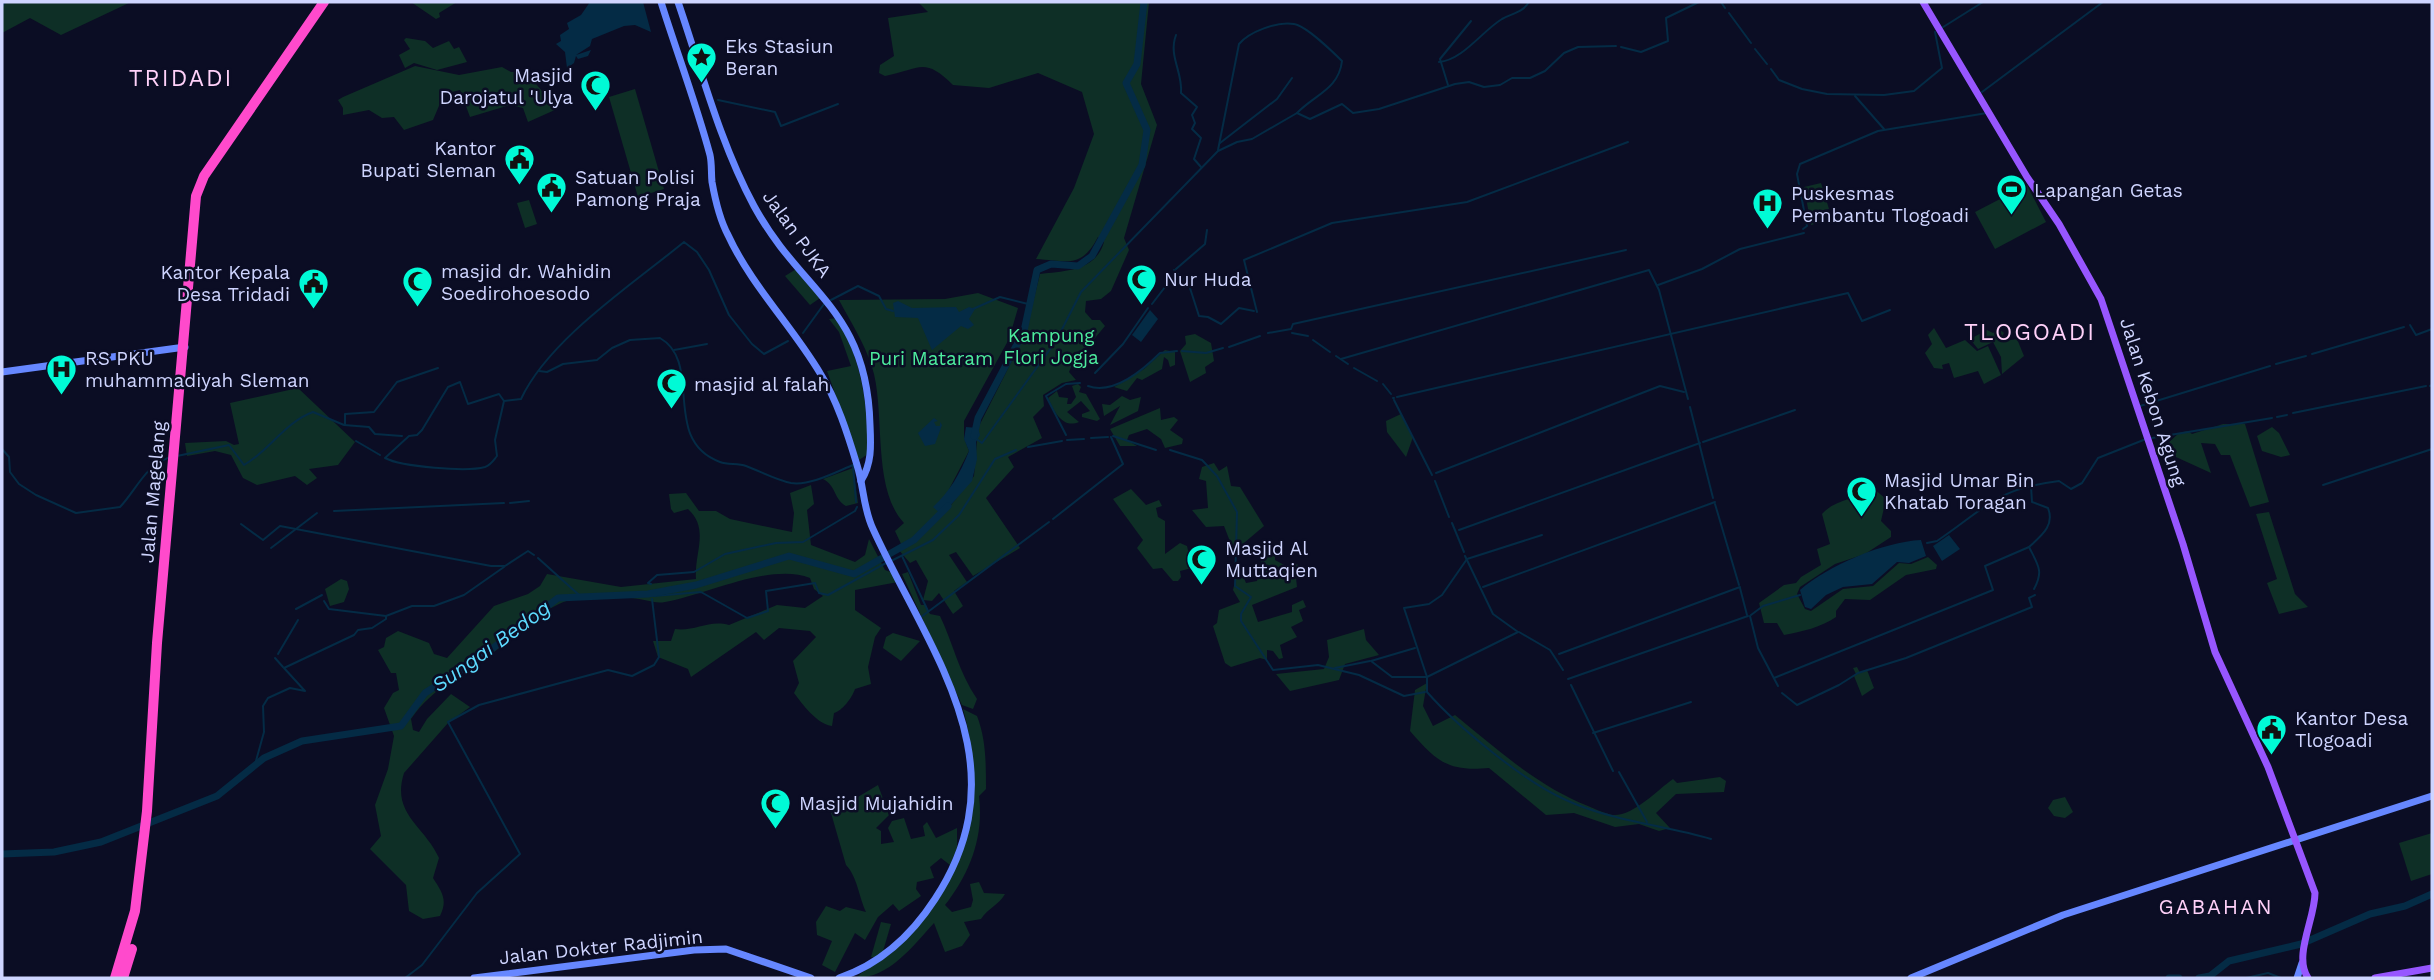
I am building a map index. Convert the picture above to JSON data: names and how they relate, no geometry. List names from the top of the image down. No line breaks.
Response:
{"streets":{"highway":["Jalan Magelang"],"main road":["Jalan PJKA","Jalan Kebon Agung","Jalan Dokter Radjimin"]},"districts":["TRIDADI","TLOGOADI","GABAHAN"],"water":["Sungai Bedog"],"parks":["Kampung Flori Jogja","Puri Mataram"],"places":{"place":["Eks Stasiun Beran"],"mosque":["Masjid Darojatul 'Ulya","Nur Huda","masjid dr. Wahidin Soedirohoesodo","masjid al falah","Masjid Umar Bin Khatab Toragan","Masjid Al Muttaqien","Masjid Mujahidin"],"public building":["Kantor Bupati Sleman","Satuan Polisi Pamong Praja","Kantor Kepala Desa Tridadi","Kantor Desa Tlogoadi"],"sports":["Lapangan Getas"],"hospital":["Puskesmas Pembantu Tlogoadi","RS PKU muhammadiyah Sleman"]}}
